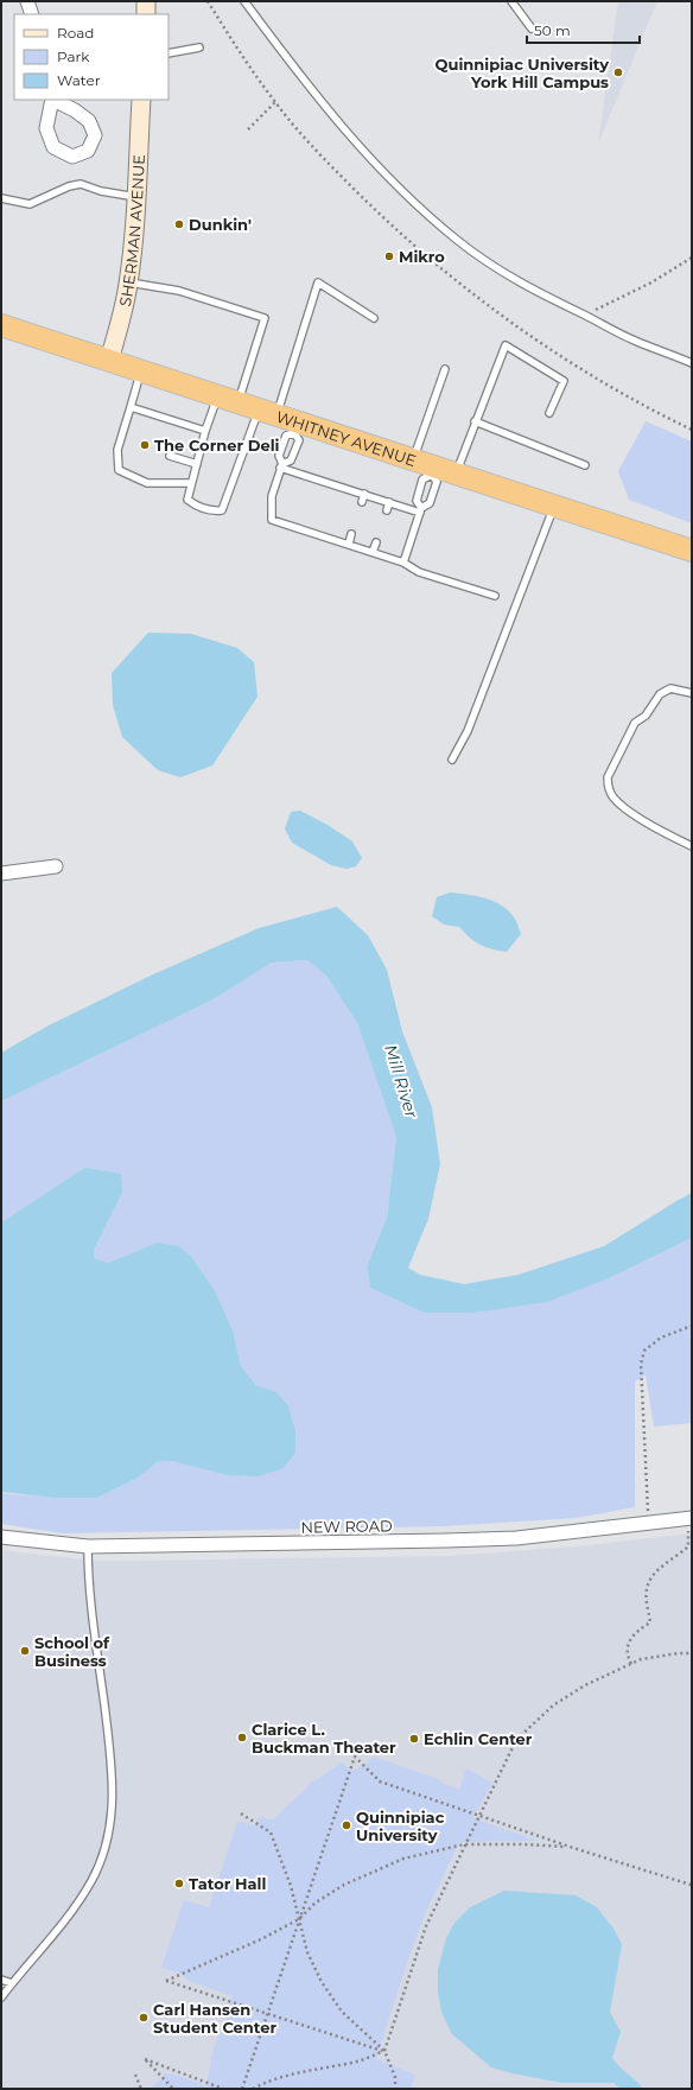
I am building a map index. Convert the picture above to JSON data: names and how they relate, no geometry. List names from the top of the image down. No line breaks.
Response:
{"streets":{"highway":["WHITNEY AVENUE"],"main road":["SHERMAN AVENUE"],"street":["NEW ROAD"]},"crossings":[["SHERMAN AVENUE","WHITNEY AVENUE"]],"water":["Mill River"],"places":["Quinnipiac University York Hill Campus","Dunkin'","Mikro","The Corner Deli","School of Business","Clarice L. Buckman Theater","Echlin Center","Quinnipiac University","Tator Hall","Carl Hansen Student Center"],"legend":["Road","Park","Water"],"scale_bar":"50 m"}
